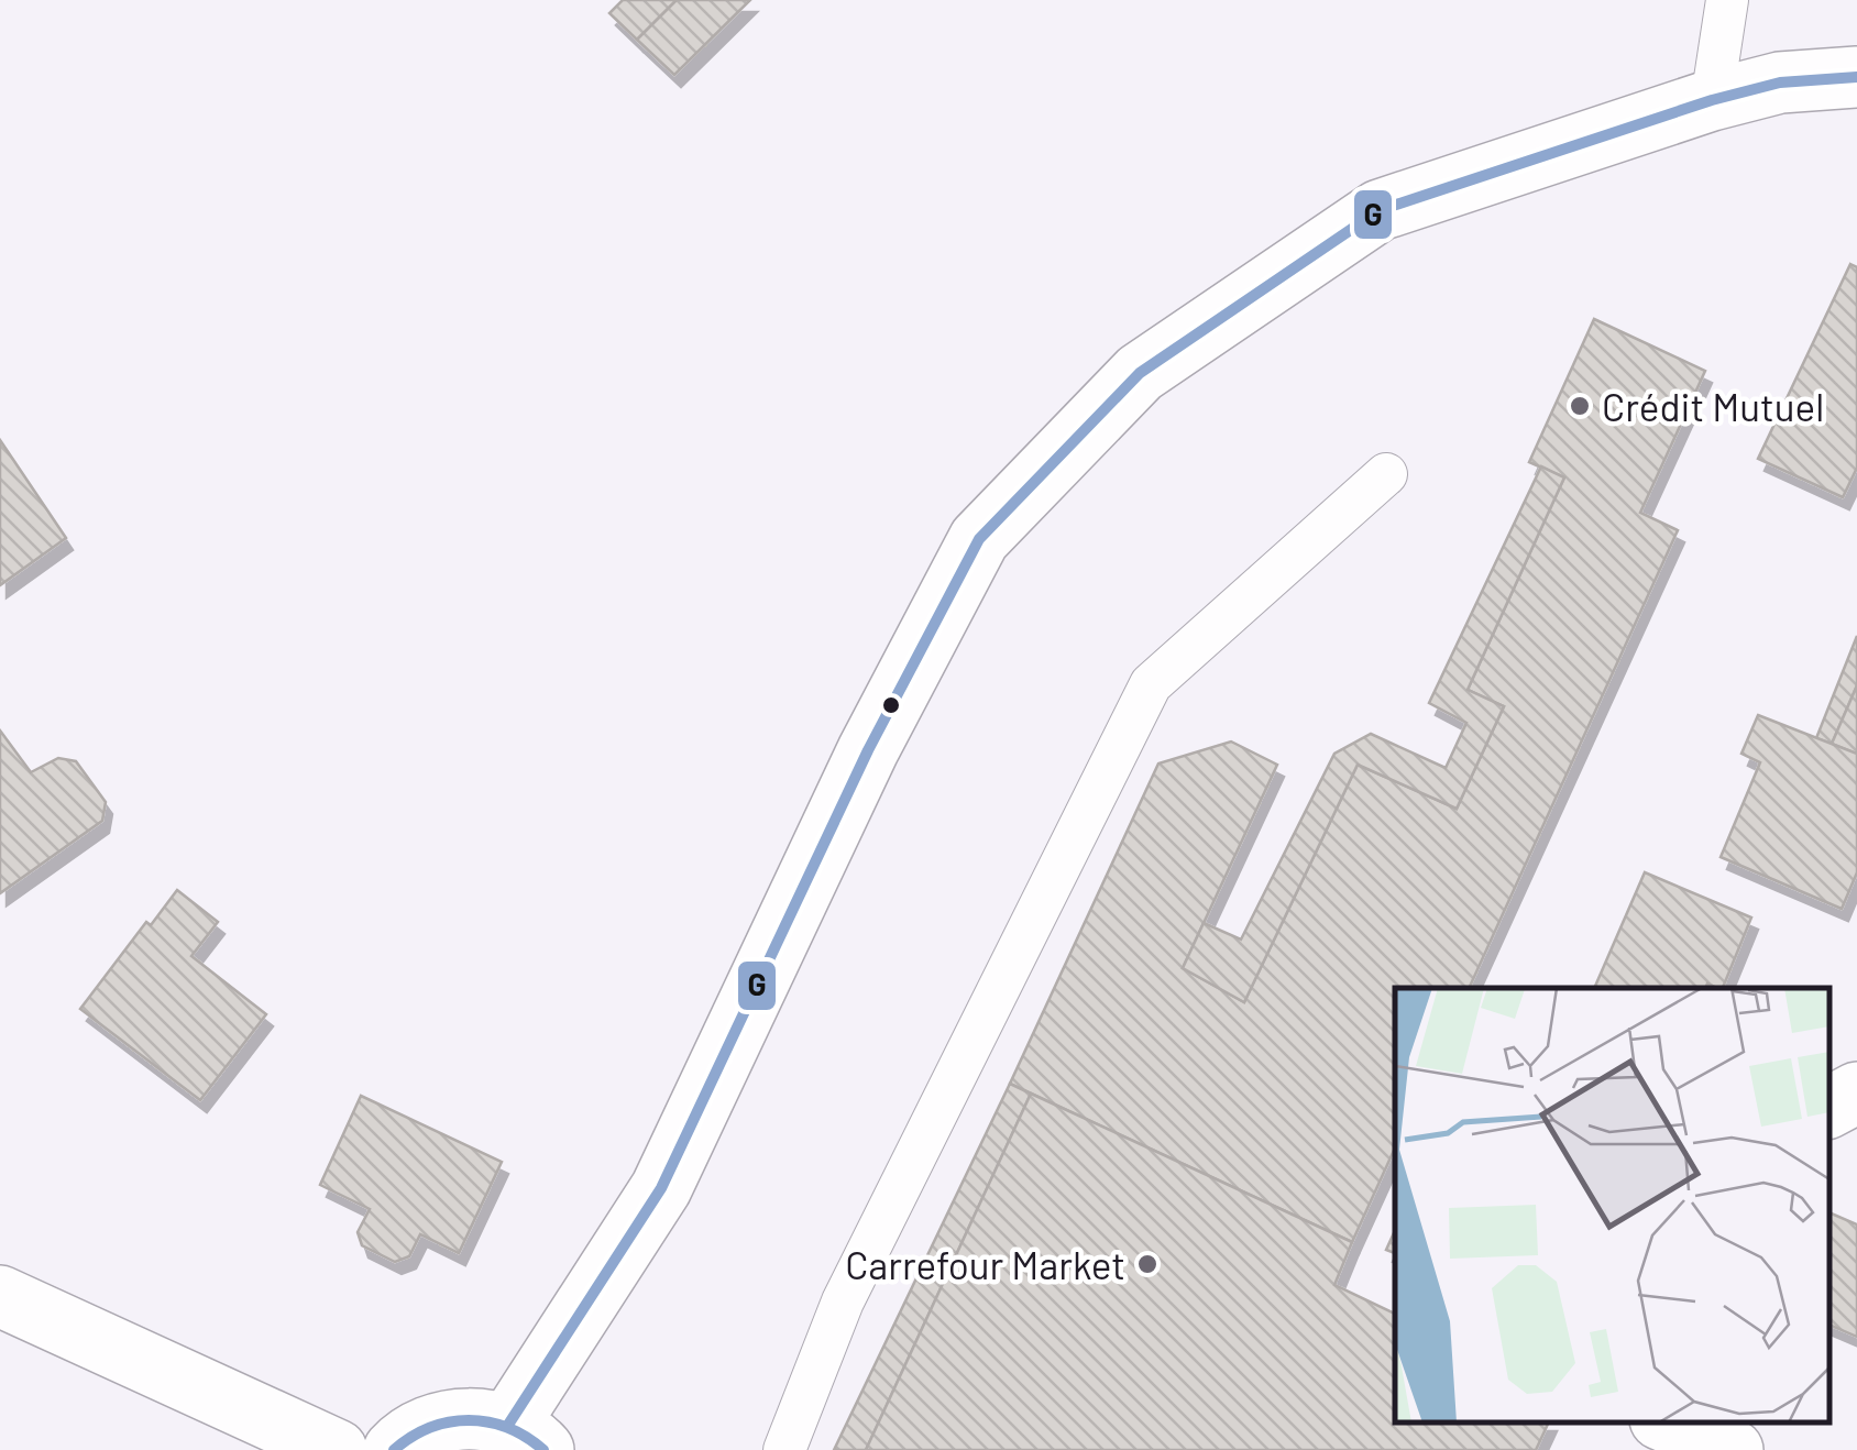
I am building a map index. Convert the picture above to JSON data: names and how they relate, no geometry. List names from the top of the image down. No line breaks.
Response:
{"places":["Crédit Mutuel","Carrefour Market"],"lines":["transit line G"]}
